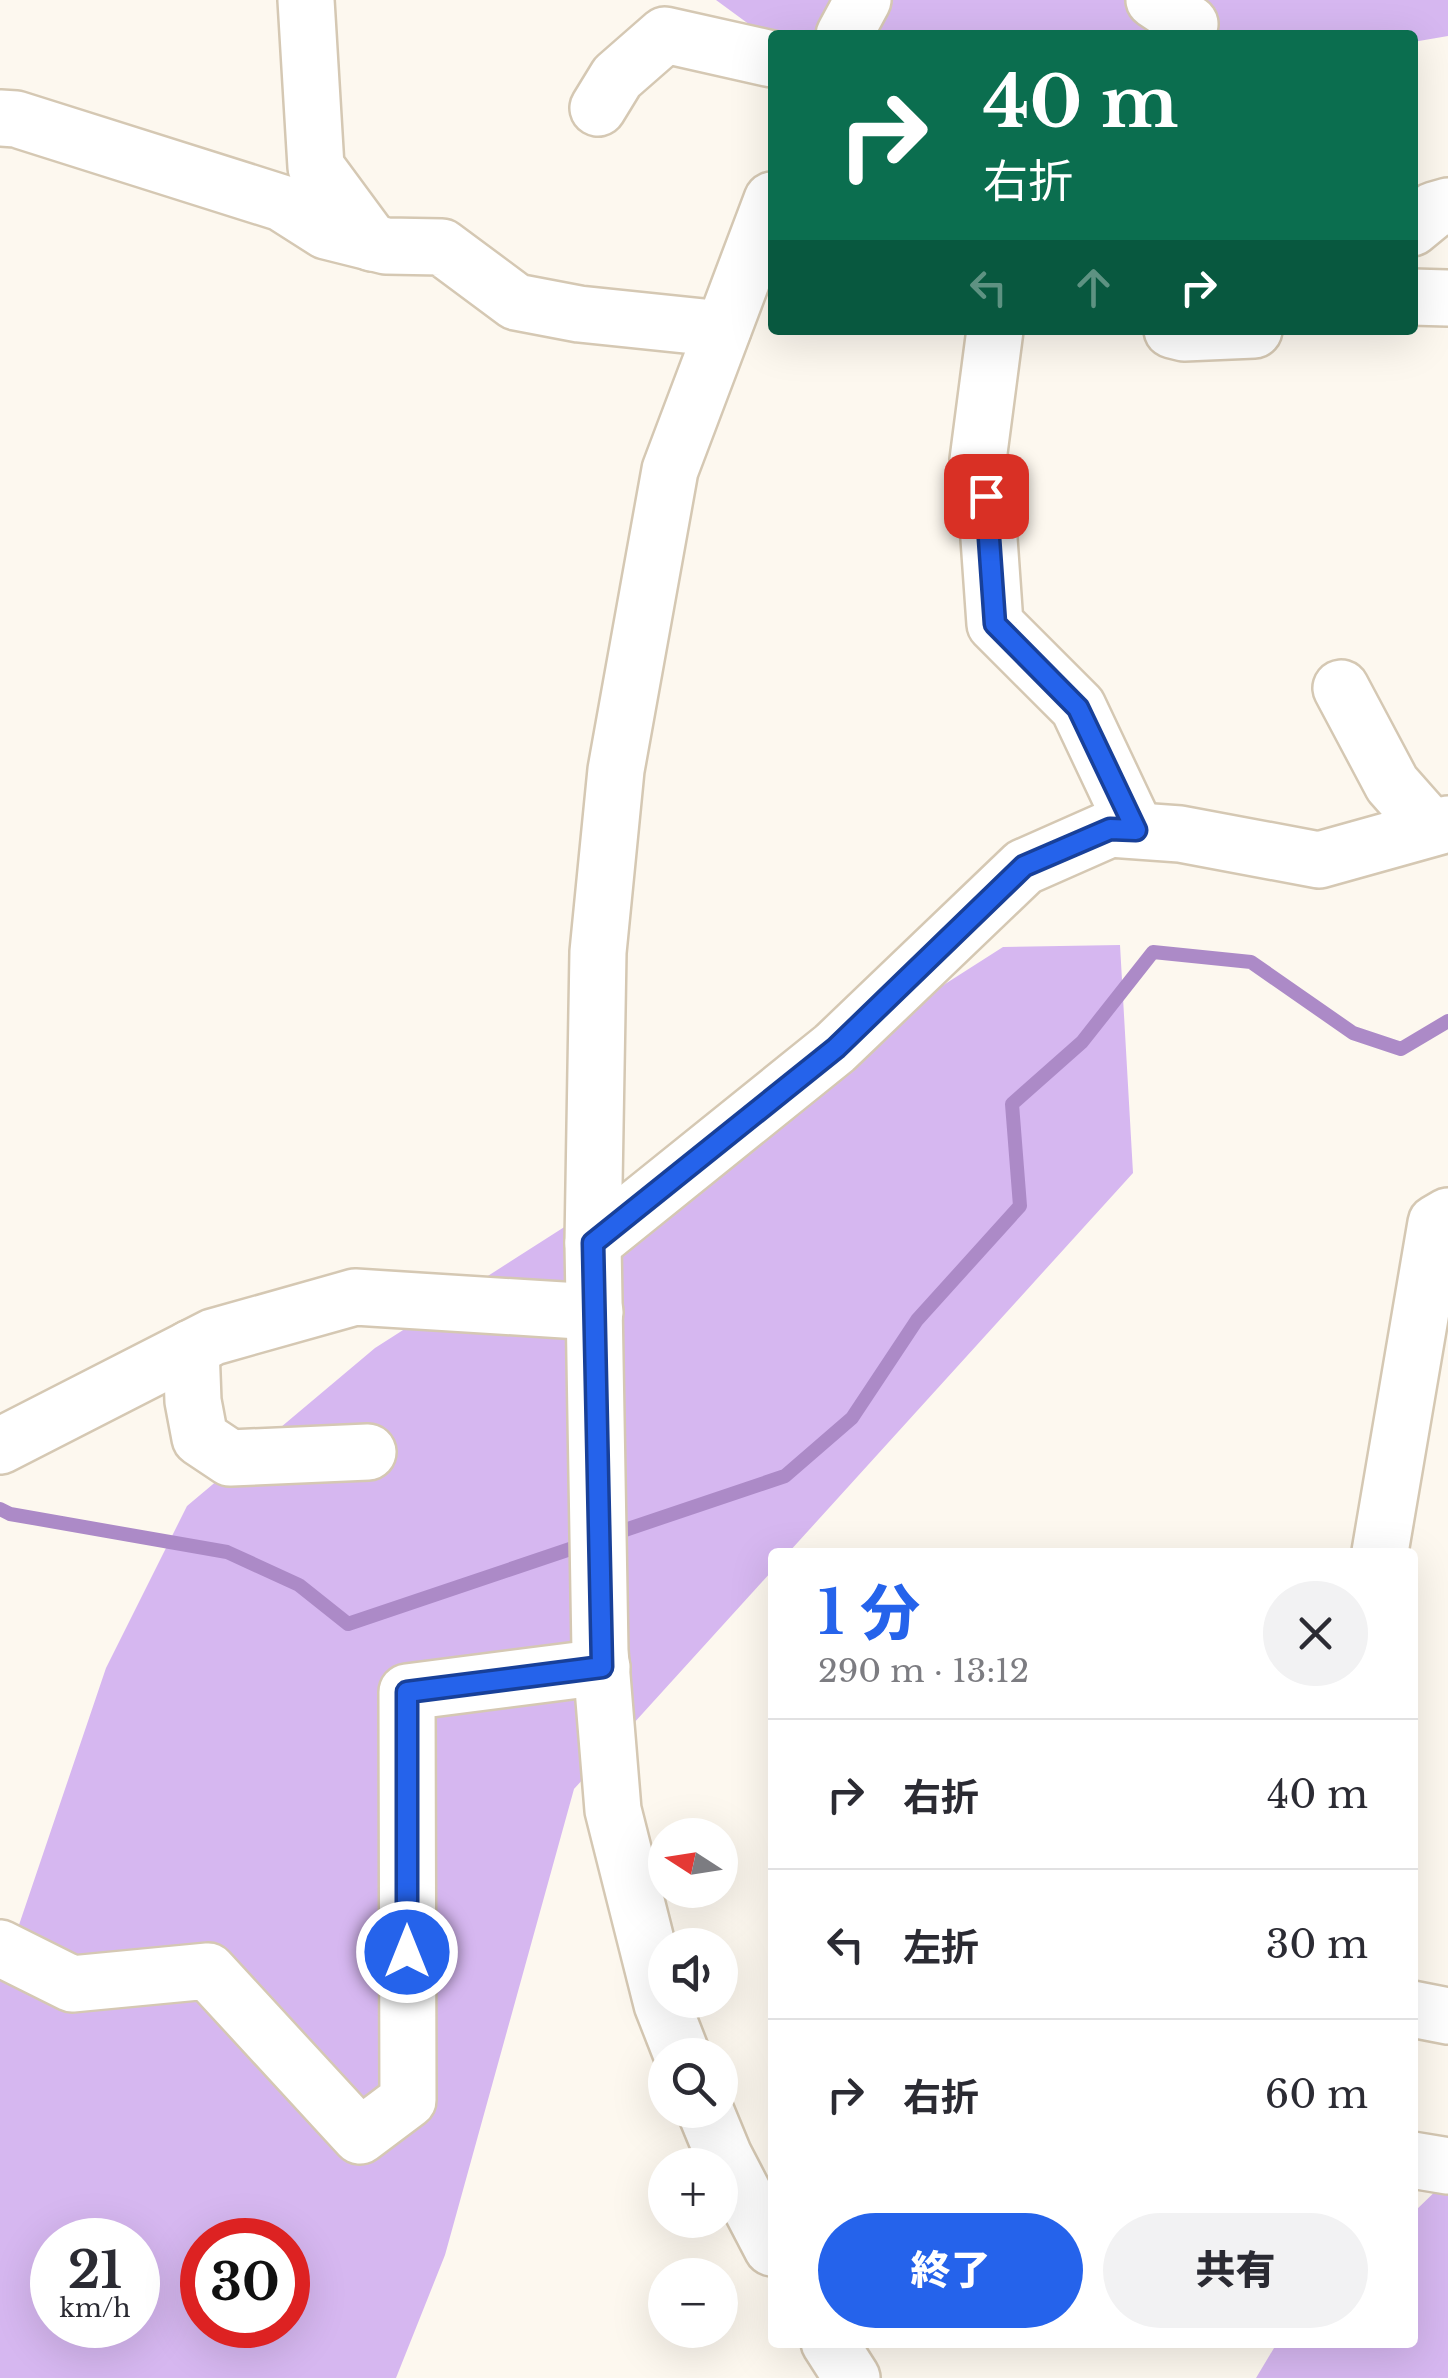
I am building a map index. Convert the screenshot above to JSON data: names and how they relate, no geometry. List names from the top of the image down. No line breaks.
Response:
{"north":"left","page":{"turn":["40 m","右折"],"heading":["1 分","290 m · 13:12"],"list":[{"name":"右折","value":"40 m"},{"name":"左折","value":"30 m"},{"name":"右折","value":"60 m"}],"map_buttons":["+","−"],"buttons":["終了","共有"],"speed":"21 km/h","limit":"30"}}
